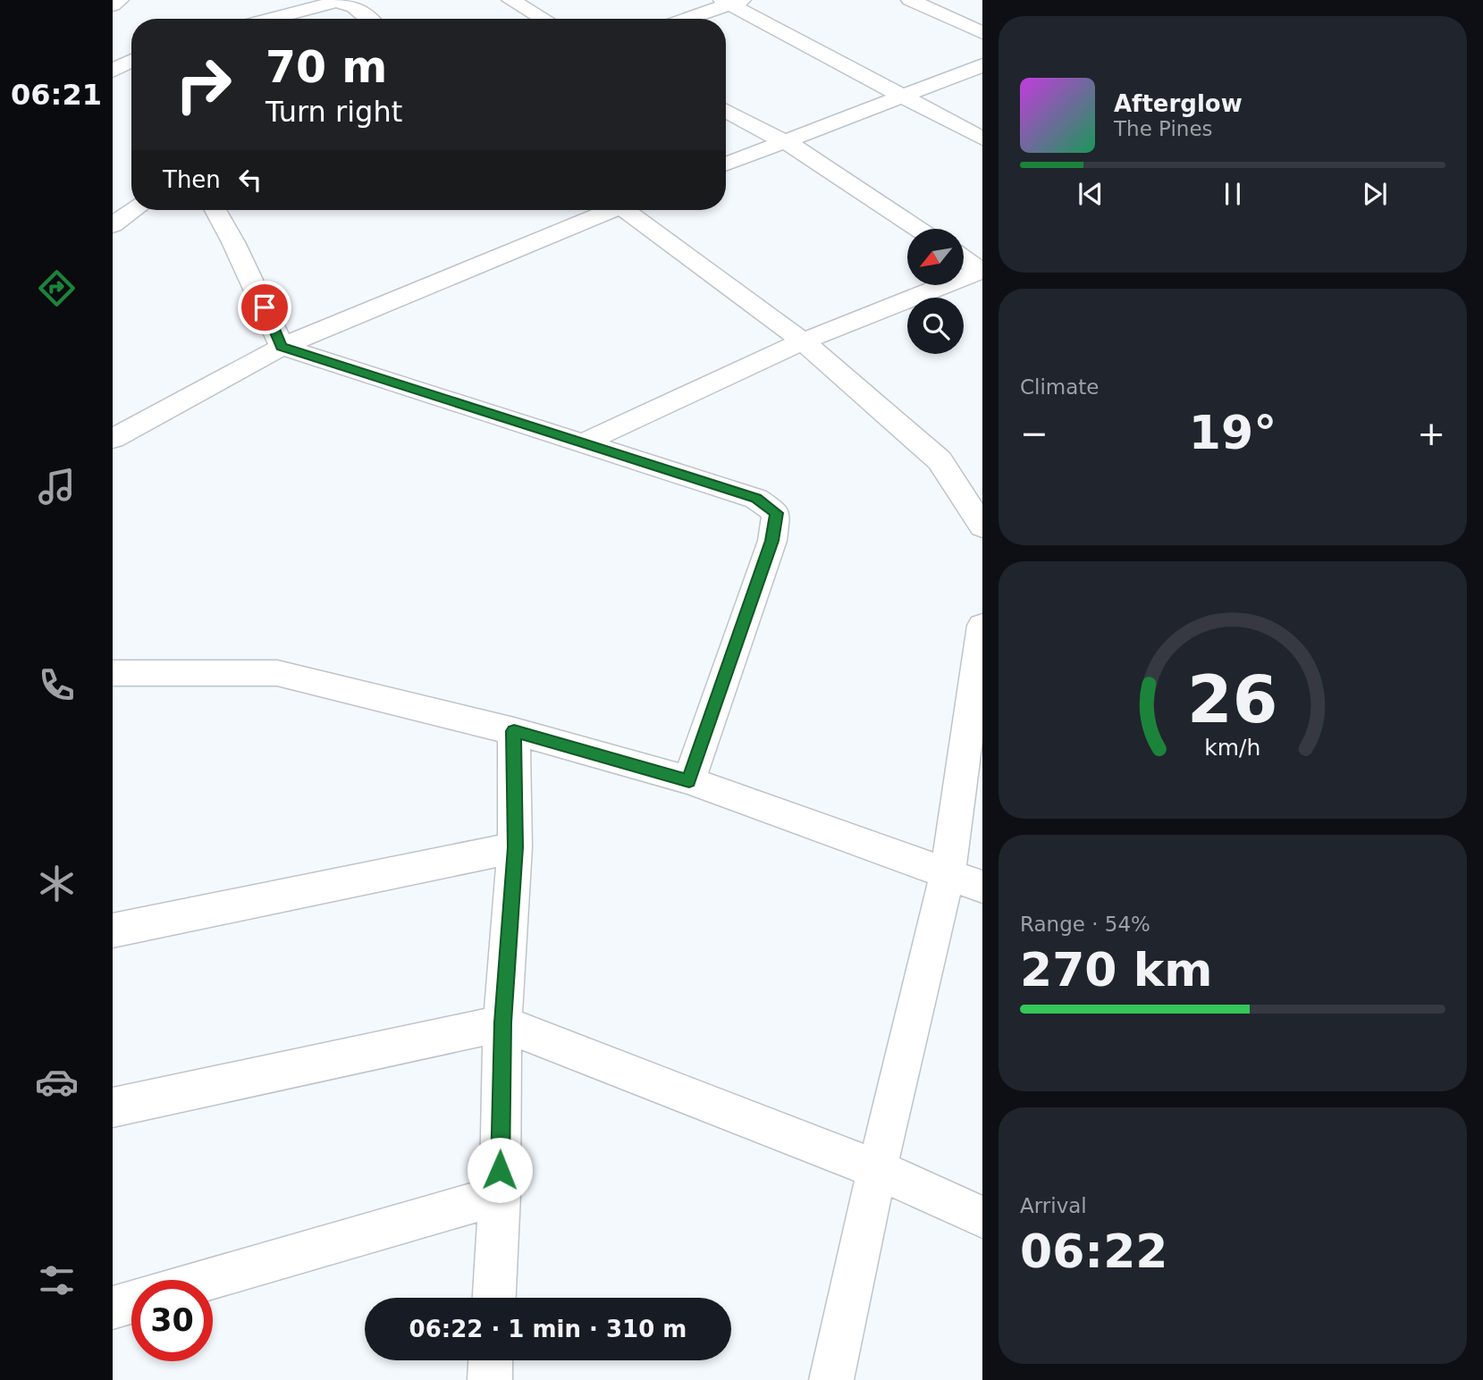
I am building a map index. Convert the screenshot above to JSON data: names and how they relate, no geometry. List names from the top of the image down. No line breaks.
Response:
{"north":"bottom left","page":{"tabs":"06:21","turn":["70 m","Turn right"],"song":["Afterglow","The Pines"],"then":"Then","tile":["Climate",["Range · 54%","270 km"],["Arrival","06:22"]],"heat":["−","19°","+"],"limit":"30","trip":"06:22 · 1 min · 310 m","gauge":["26","km/h"]}}
